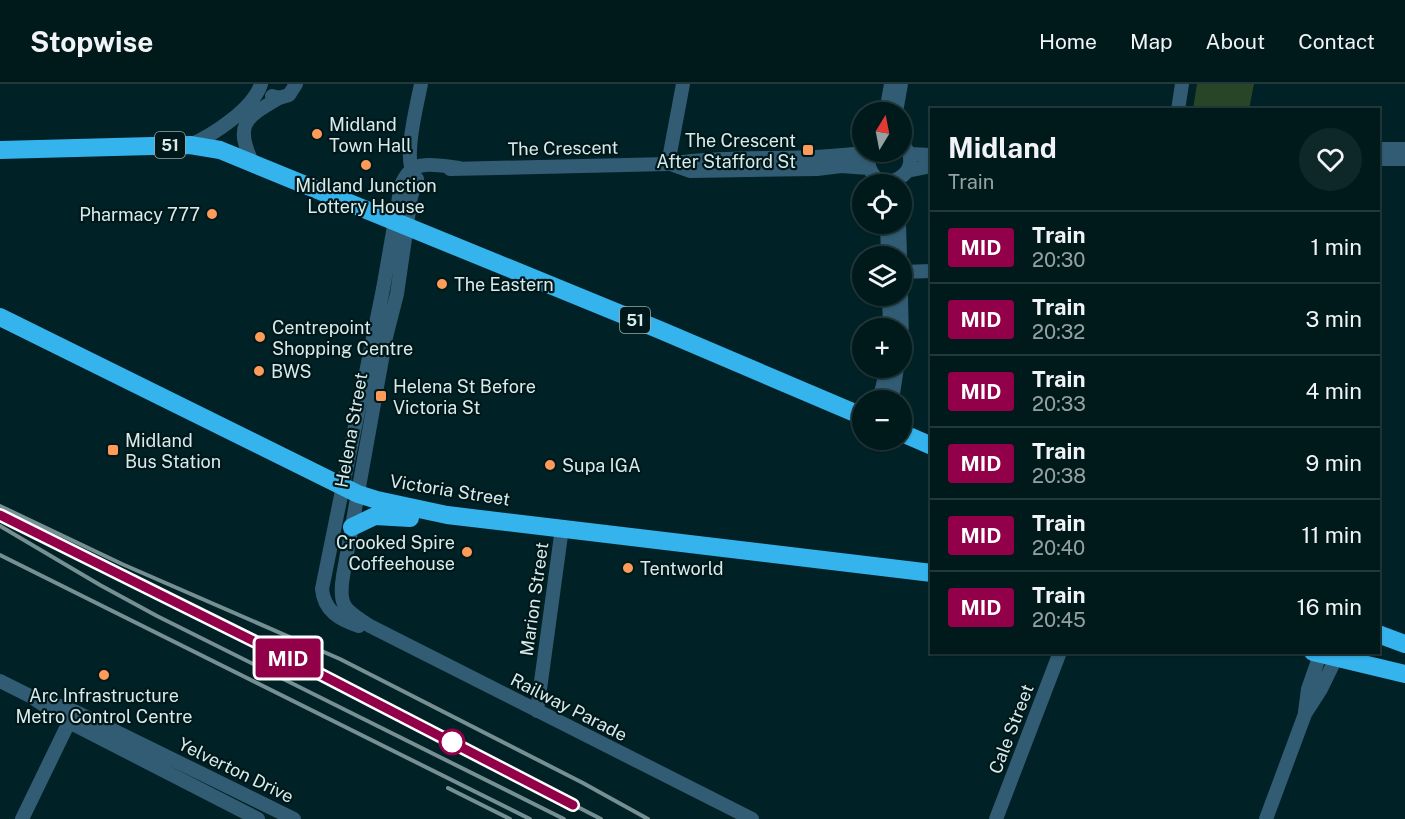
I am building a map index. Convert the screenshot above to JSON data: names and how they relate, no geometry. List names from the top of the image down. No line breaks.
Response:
{"streets":{"highway":["51","Victoria Street"],"street":["The Crescent","Helena Street","Marion Street","Railway Parade","Cale Street","Yelverton Drive"]},"crossings":[["51","Helena Street"],["The Crescent","Helena Street"],["Helena Street","Victoria Street"],["Helena Street","Railway Parade"],["Victoria Street","Marion Street"],["Marion Street","Railway Parade"]],"places":{"other":["Midland Town Hall","Midland Junction Lottery House","Pharmacy 777","The Eastern","Centrepoint Shopping Centre","BWS","Supa IGA","Crooked Spire Coffeehouse","Tentworld","Arc Infrastructure Metro Control Centre"],"transit":["The Crescent After Stafford St","Helena St Before Victoria St","Midland Bus Station"]},"north":"top","page":{"header":"Stopwise","nav":["Home","Map","About","Contact"],"on_map":"MID","map_buttons":["+","−"],"heading":["Midland","Train"],"list":[{"mark":"MID","name":"Train","note":"20:30","value":"1 min"},{"mark":"MID","name":"Train","note":"20:32","value":"3 min"},{"mark":"MID","name":"Train","note":"20:33","value":"4 min"},{"mark":"MID","name":"Train","note":"20:38","value":"9 min"},{"mark":"MID","name":"Train","note":"20:40","value":"11 min"},{"mark":"MID","name":"Train","note":"20:45","value":"16 min"}]}}
